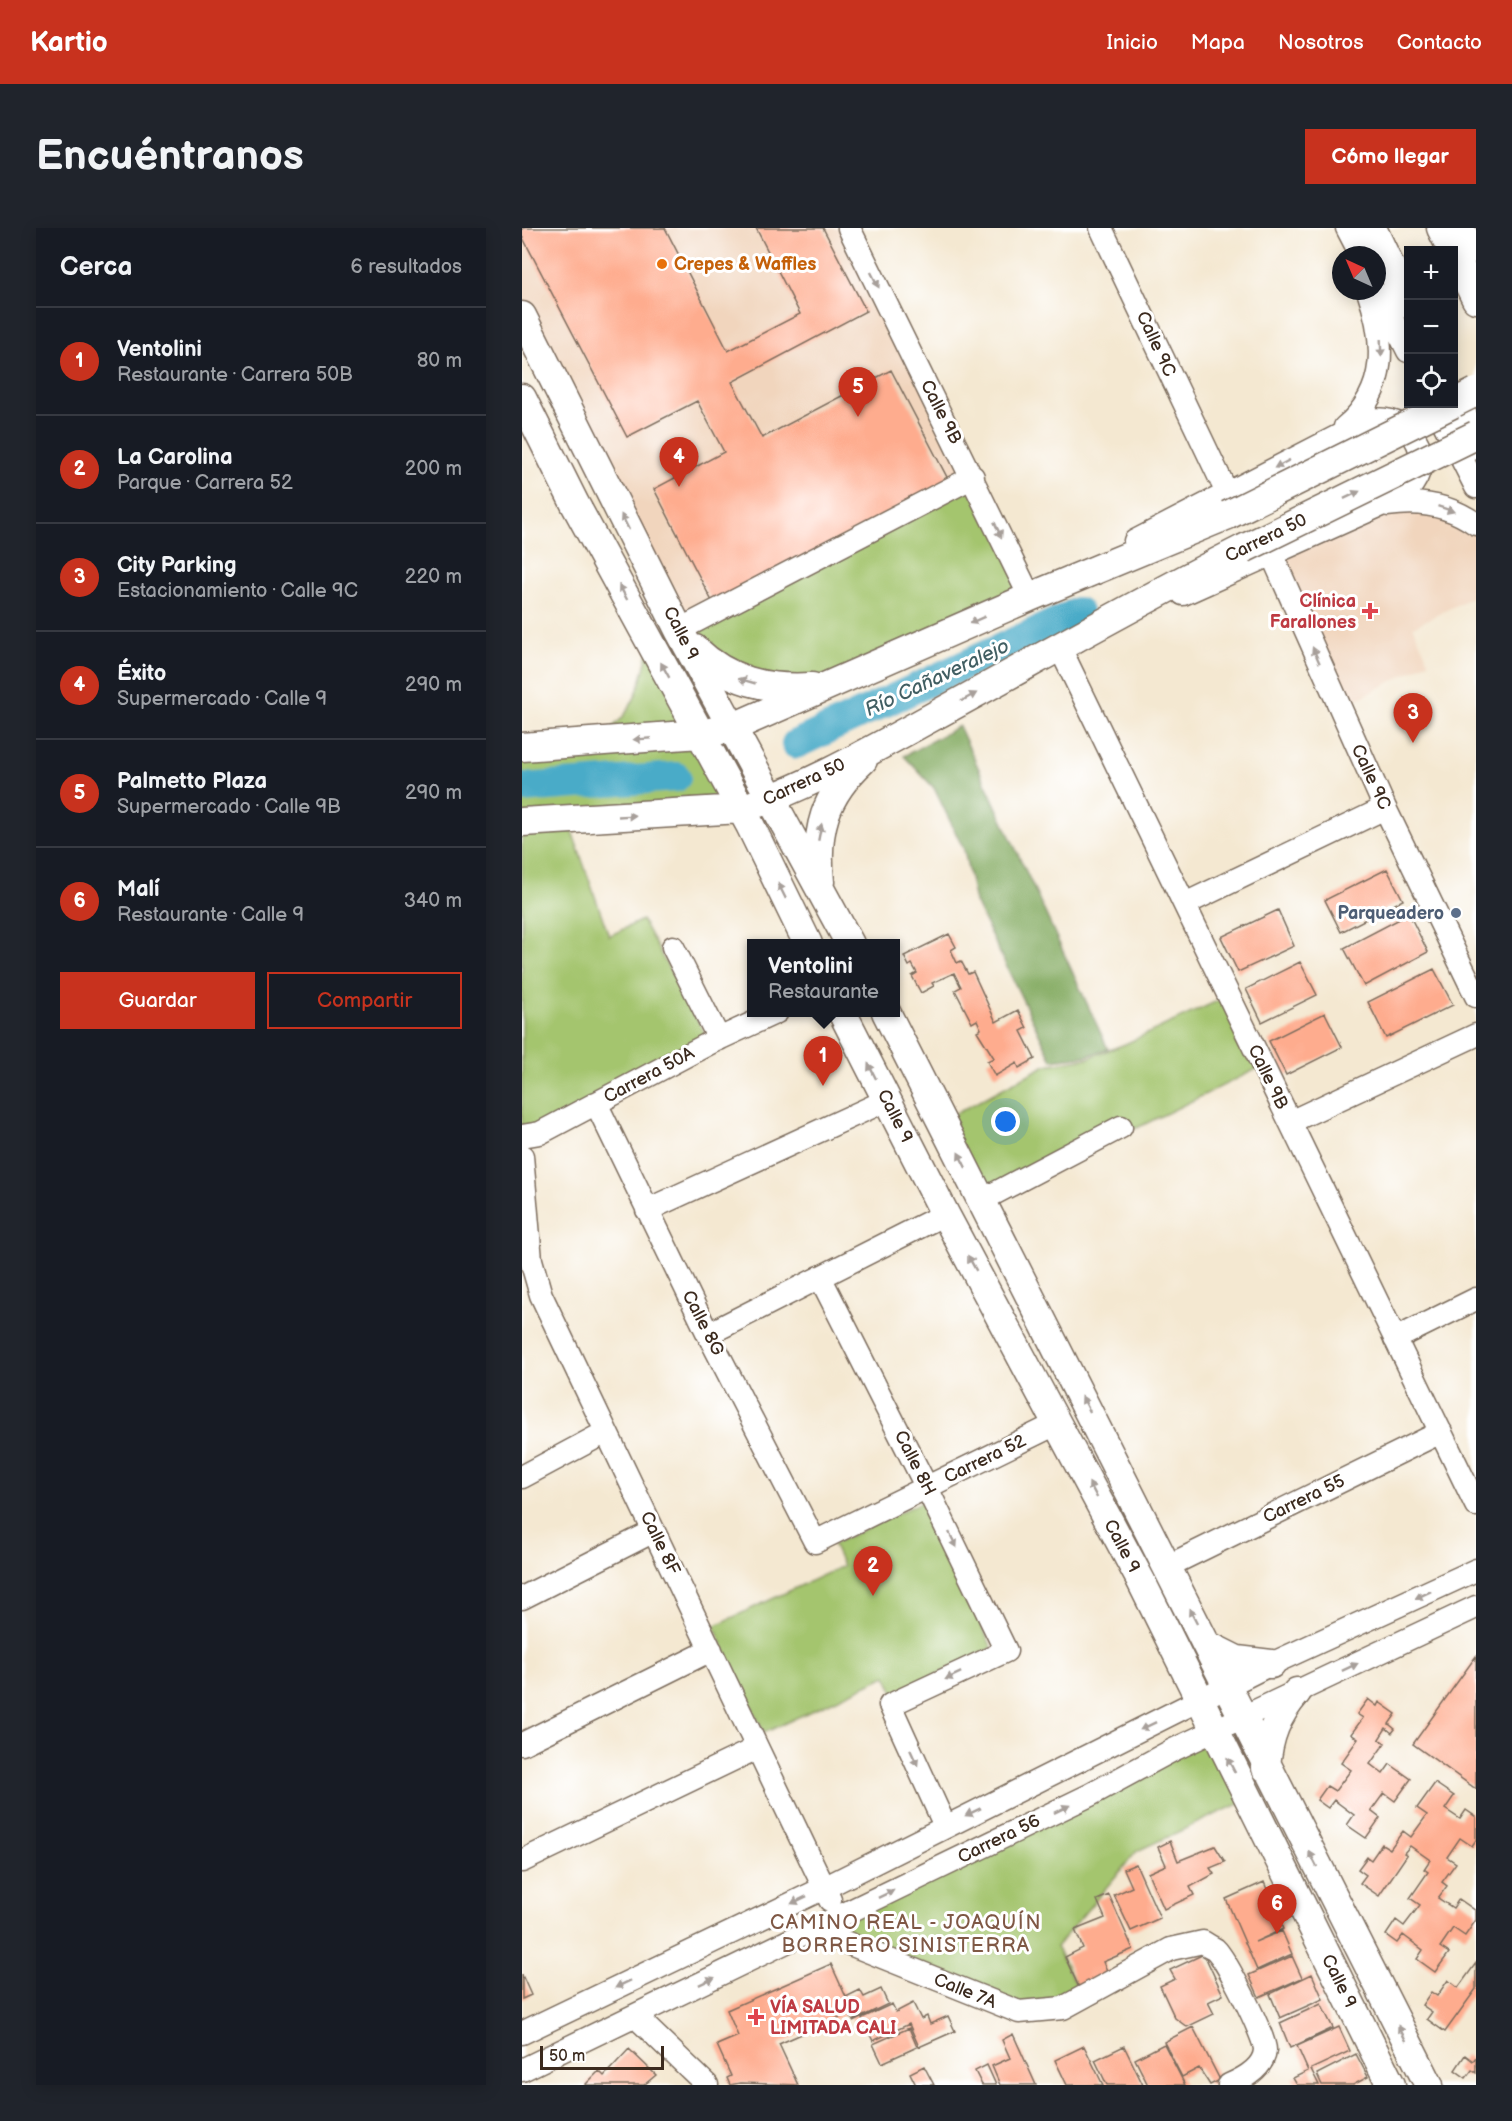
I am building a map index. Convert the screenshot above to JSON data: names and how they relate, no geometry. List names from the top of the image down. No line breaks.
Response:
{"streets":{"main road":["Carrera 50","Calle 9"],"street":["Calle 9C","Calle 9B","Carrera 50A","Calle 8G","Carrera 52","Calle 8H","Carrera 55","Calle 8F","Carrera 56","Calle 7A"]},"crossings":[["Calle 9C","Carrera 50"],["Calle 9B","Carrera 50"],["Calle 9B","Carrera 55"],["Carrera 50","Calle 9"],["Calle 9","Carrera 52"],["Calle 9","Carrera 55"],["Calle 9","Carrera 56"],["Carrera 50A","Calle 8G"],["Calle 8G","Carrera 52"],["Carrera 52","Calle 8H"],["Calle 8H","Carrera 56"],["Calle 8F","Carrera 56"],["Carrera 56","Calle 7A"]],"one_way":["Calle 9C"],"districts":["CAMINO REAL - JOAQUÍN BORRERO SINISTERRA"],"water":["Río Cañaveralejo"],"places":{"other":["Crepes & Waffles","Parqueadero"],"health":["Clínica Farallones","VÍA SALUD LIMITADA CALI"]},"scale_bar":"50 m","north":"top left","page":{"header":"Kartio","nav":["Inicio","Mapa","Nosotros","Contacto"],"buttons":["Cómo llegar",["Guardar","Compartir"]],"title":"Encuéntranos","heading":["Cerca","6 resultados"],"map_buttons":["+","−"],"list":[{"mark":"1","name":"Ventolini","note":"Restaurante · Carrera 50B","value":"80 m"},{"mark":"2","name":"La Carolina","note":"Parque · Carrera 52","value":"200 m"},{"mark":"3","name":"City Parking","note":"Estacionamiento · Calle 9C","value":"220 m"},{"mark":"4","name":"Éxito","note":"Supermercado · Calle 9","value":"290 m"},{"mark":"5","name":"Palmetto Plaza","note":"Supermercado · Calle 9B","value":"290 m"},{"mark":"6","name":"Malí","note":"Restaurante · Calle 9","value":"340 m"}],"pins":["5","4","3","1","2","6"],"popup":["Ventolini","Restaurante"],"scale":"50 m"}}
